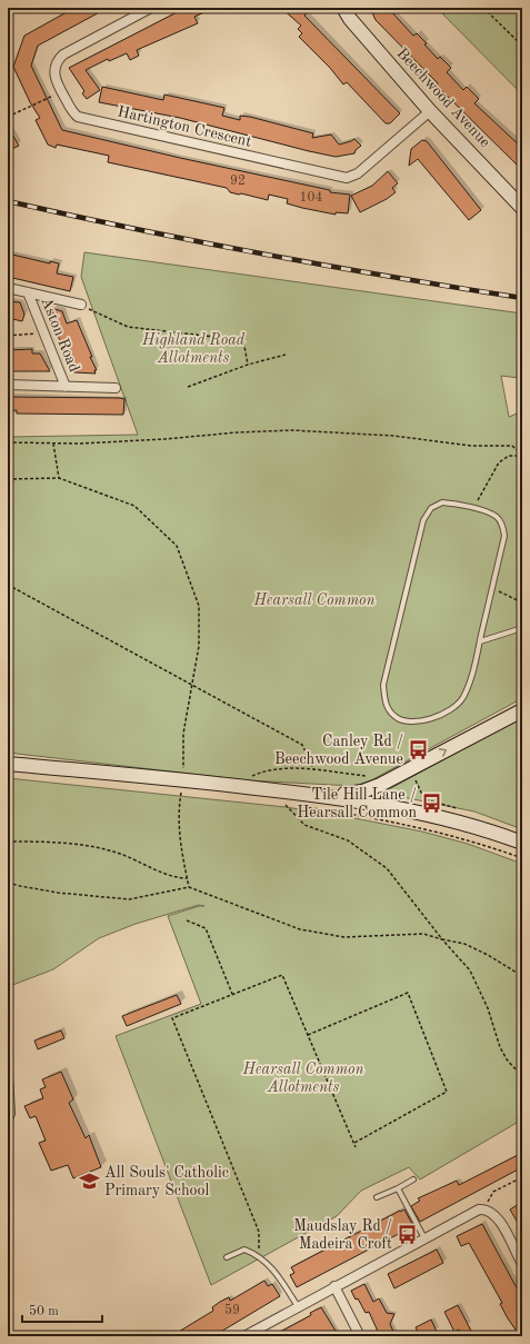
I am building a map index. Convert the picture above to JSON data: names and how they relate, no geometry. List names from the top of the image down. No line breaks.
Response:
{"streets":{"main road":["Beechwood Avenue"],"street":["Hartington Crescent","Aston Road"]},"crossings":[["Beechwood Avenue","Hartington Crescent"]],"parks":["Highland Road Allotments","Hearsall Common","Hearsall Common Allotments"],"places":{"bus stop":["Canley Rd / Beechwood Avenue","Tile Hill Lane / Hearsall Common","Maudslay Rd / Madeira Croft"],"school or university":["All Souls' Catholic Primary School"]},"house_numbers":["92","104","59"],"scale_bar":"50 m"}
